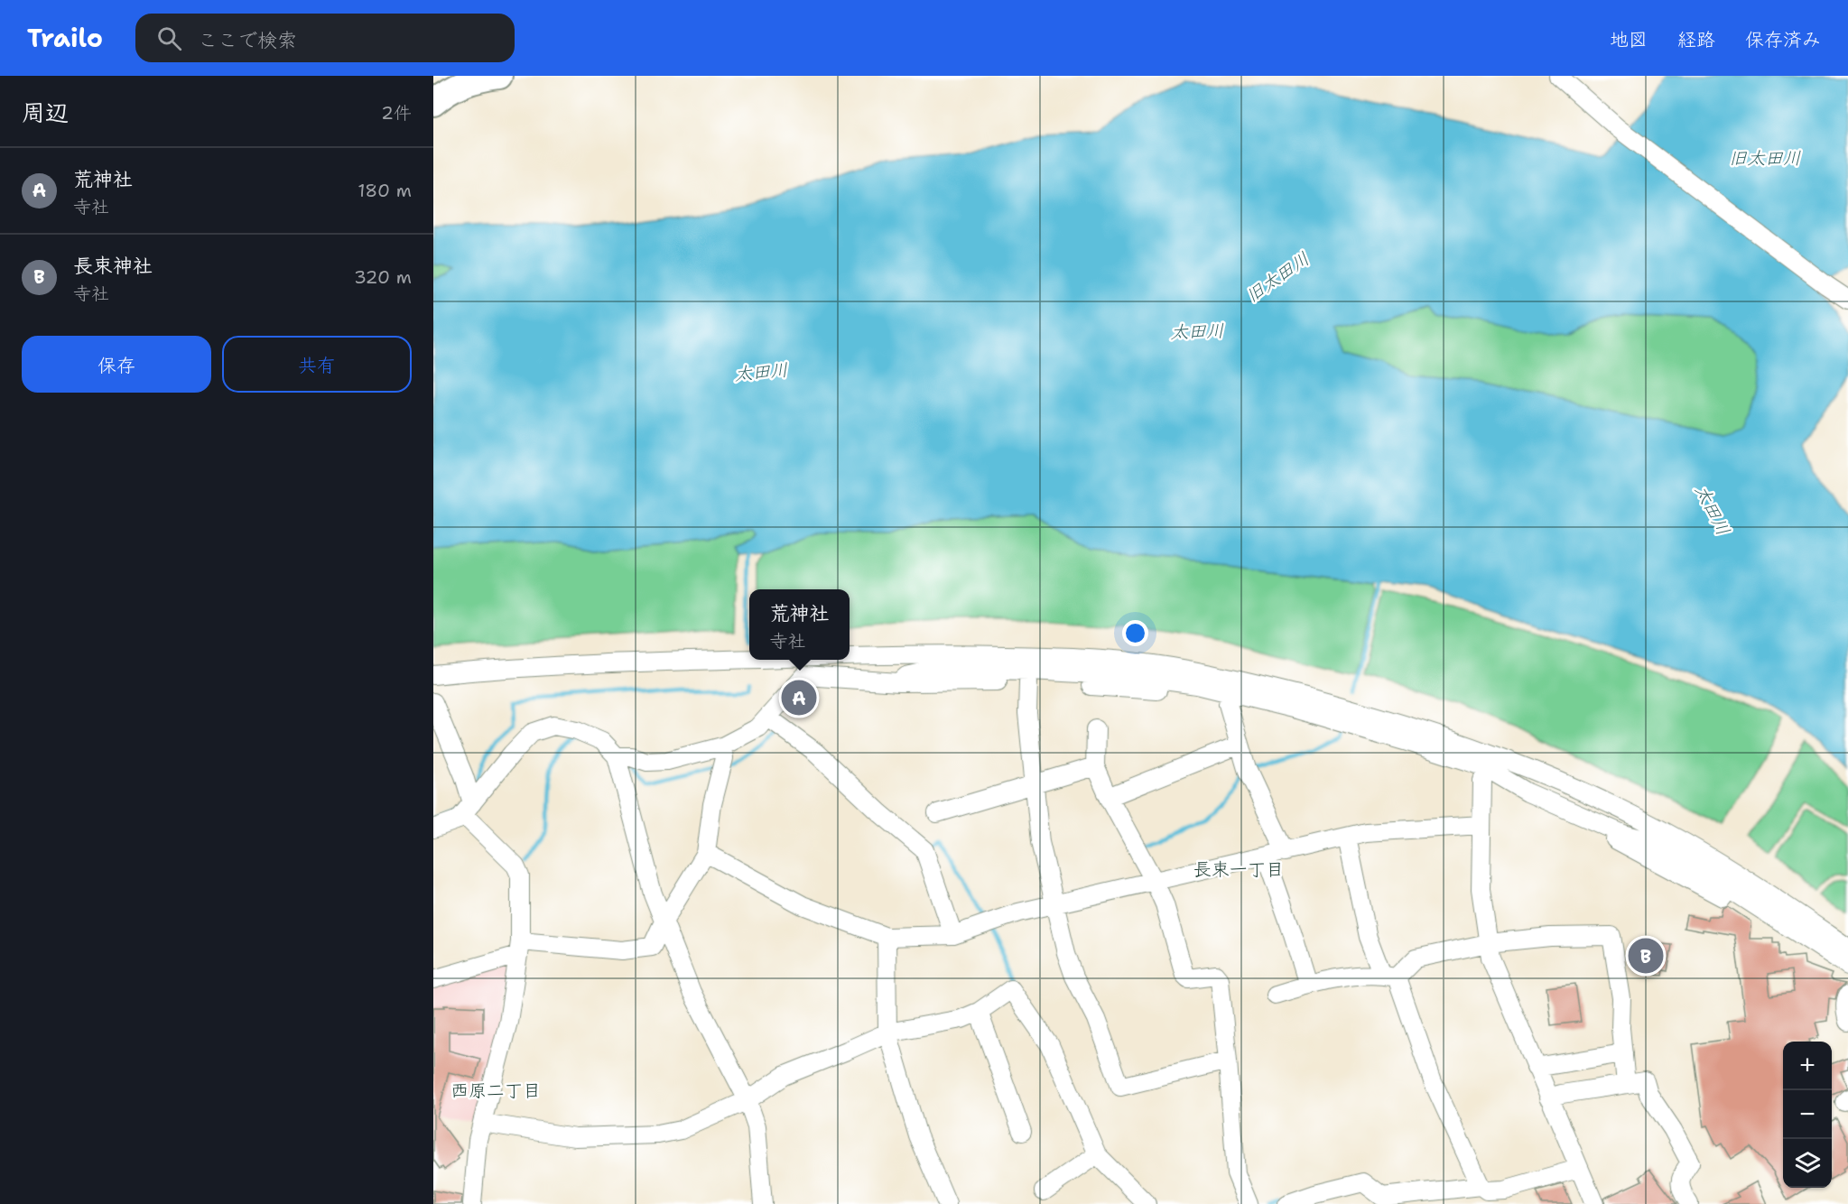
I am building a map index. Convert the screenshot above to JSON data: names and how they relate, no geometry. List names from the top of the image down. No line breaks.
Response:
{"districts":["長束一丁目","西原二丁目"],"water":["旧太田川","太田川"],"page":{"header":"Trailo","search":"ここで検索","nav":["地図","経路","保存済み"],"heading":["周辺","2件"],"list":[{"mark":"A","name":"荒神社","note":"寺社","value":"180 m"},{"mark":"B","name":"長束神社","note":"寺社","value":"320 m"}],"buttons":["保存","共有"],"popup":["荒神社","寺社"],"pins":["A","B"],"map_buttons":["+","−"]}}
